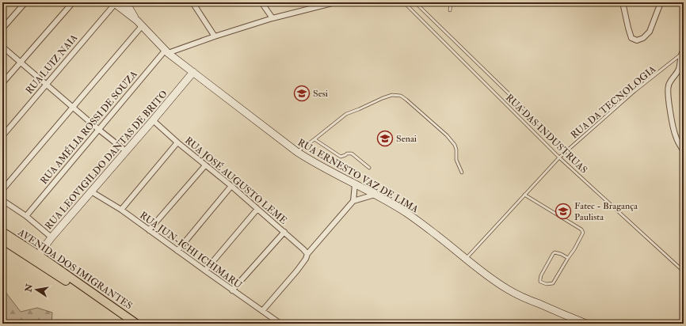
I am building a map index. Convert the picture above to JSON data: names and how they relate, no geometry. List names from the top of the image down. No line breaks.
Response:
{"streets":{"main road":["AVENIDA DOS IMIGRANTES"],"street":["RUA LUIZ NAIA","RUA AMÉLIA ROSSI DE SOUZA","RUA LEOVIGILDO DANTAS DE BRITO","RUA ERNESTO VAZ DE LIMA","RUA JOSÉ AUGUSTO LEME","RUA JUN-ICHI ICHIMARU"],"lane":["RUA DA TECNOLOGIA","RUA DAS INDUSTRUAS"]},"crossings":[["RUA DA TECNOLOGIA","RUA DAS INDUSTRUAS"],["RUA DA TECNOLOGIA","RUA ERNESTO VAZ DE LIMA"],["RUA AMÉLIA ROSSI DE SOUZA","RUA ERNESTO VAZ DE LIMA"],["RUA LEOVIGILDO DANTAS DE BRITO","RUA ERNESTO VAZ DE LIMA"],["RUA LEOVIGILDO DANTAS DE BRITO","RUA JOSÉ AUGUSTO LEME"],["RUA LEOVIGILDO DANTAS DE BRITO","RUA JUN-ICHI ICHIMARU"],["RUA LEOVIGILDO DANTAS DE BRITO","AVENIDA DOS IMIGRANTES"]],"places":{"school or university":["Sesi","Senai","Fatec - Bragança Paulista"]},"north":"left"}
